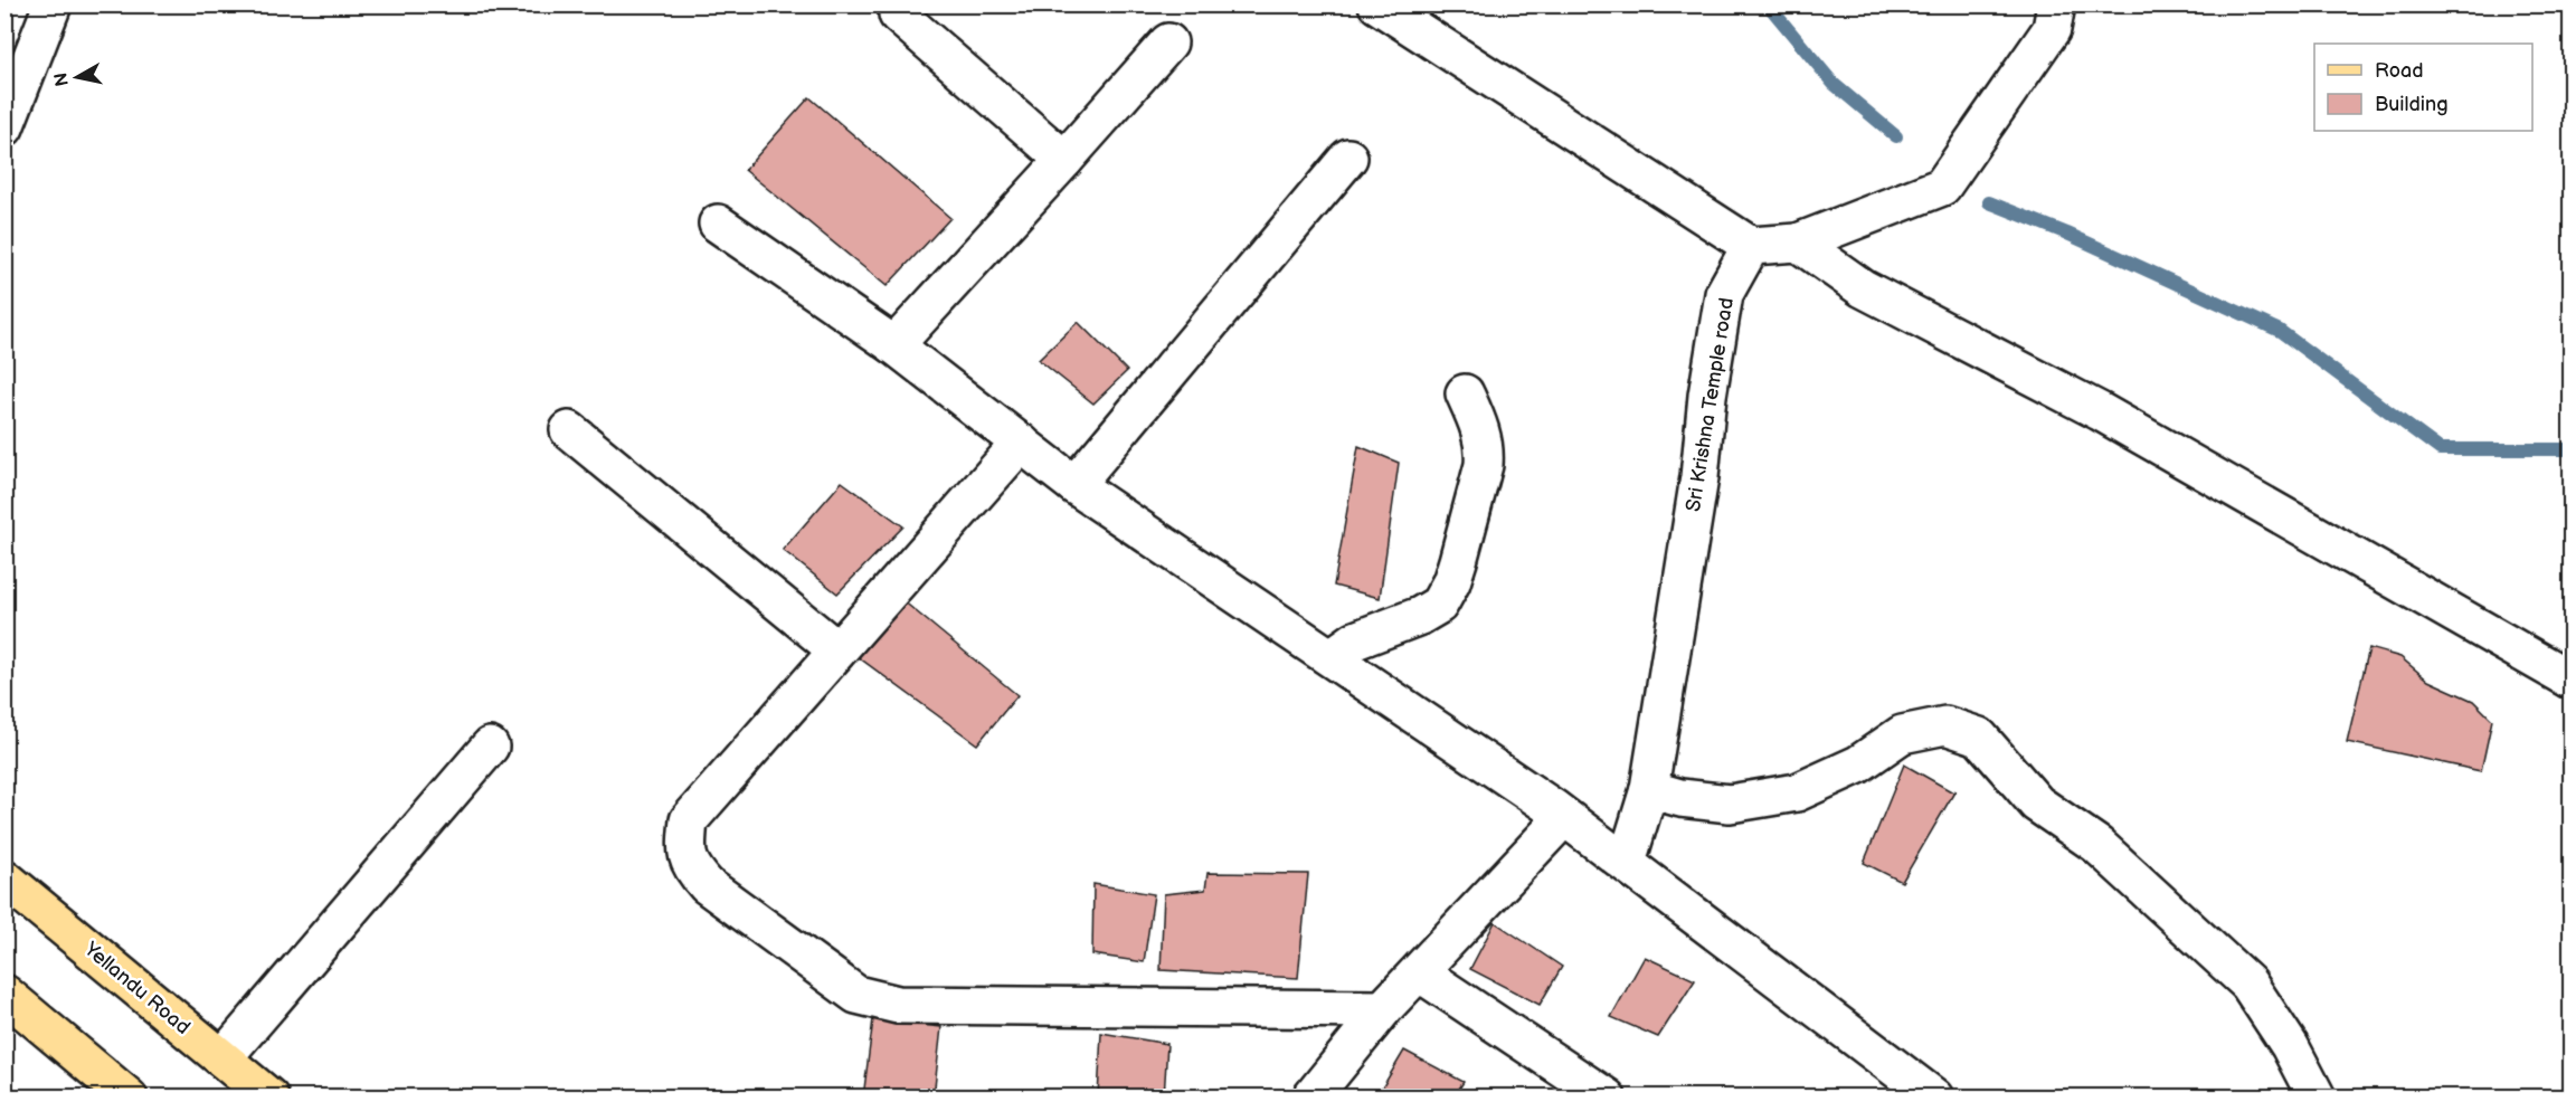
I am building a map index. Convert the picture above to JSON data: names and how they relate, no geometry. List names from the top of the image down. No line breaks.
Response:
{"streets":{"main road":["Yellandu Road"],"street":["Sri Krishna Temple road"]},"legend":["Road","Building"],"north":"left"}
